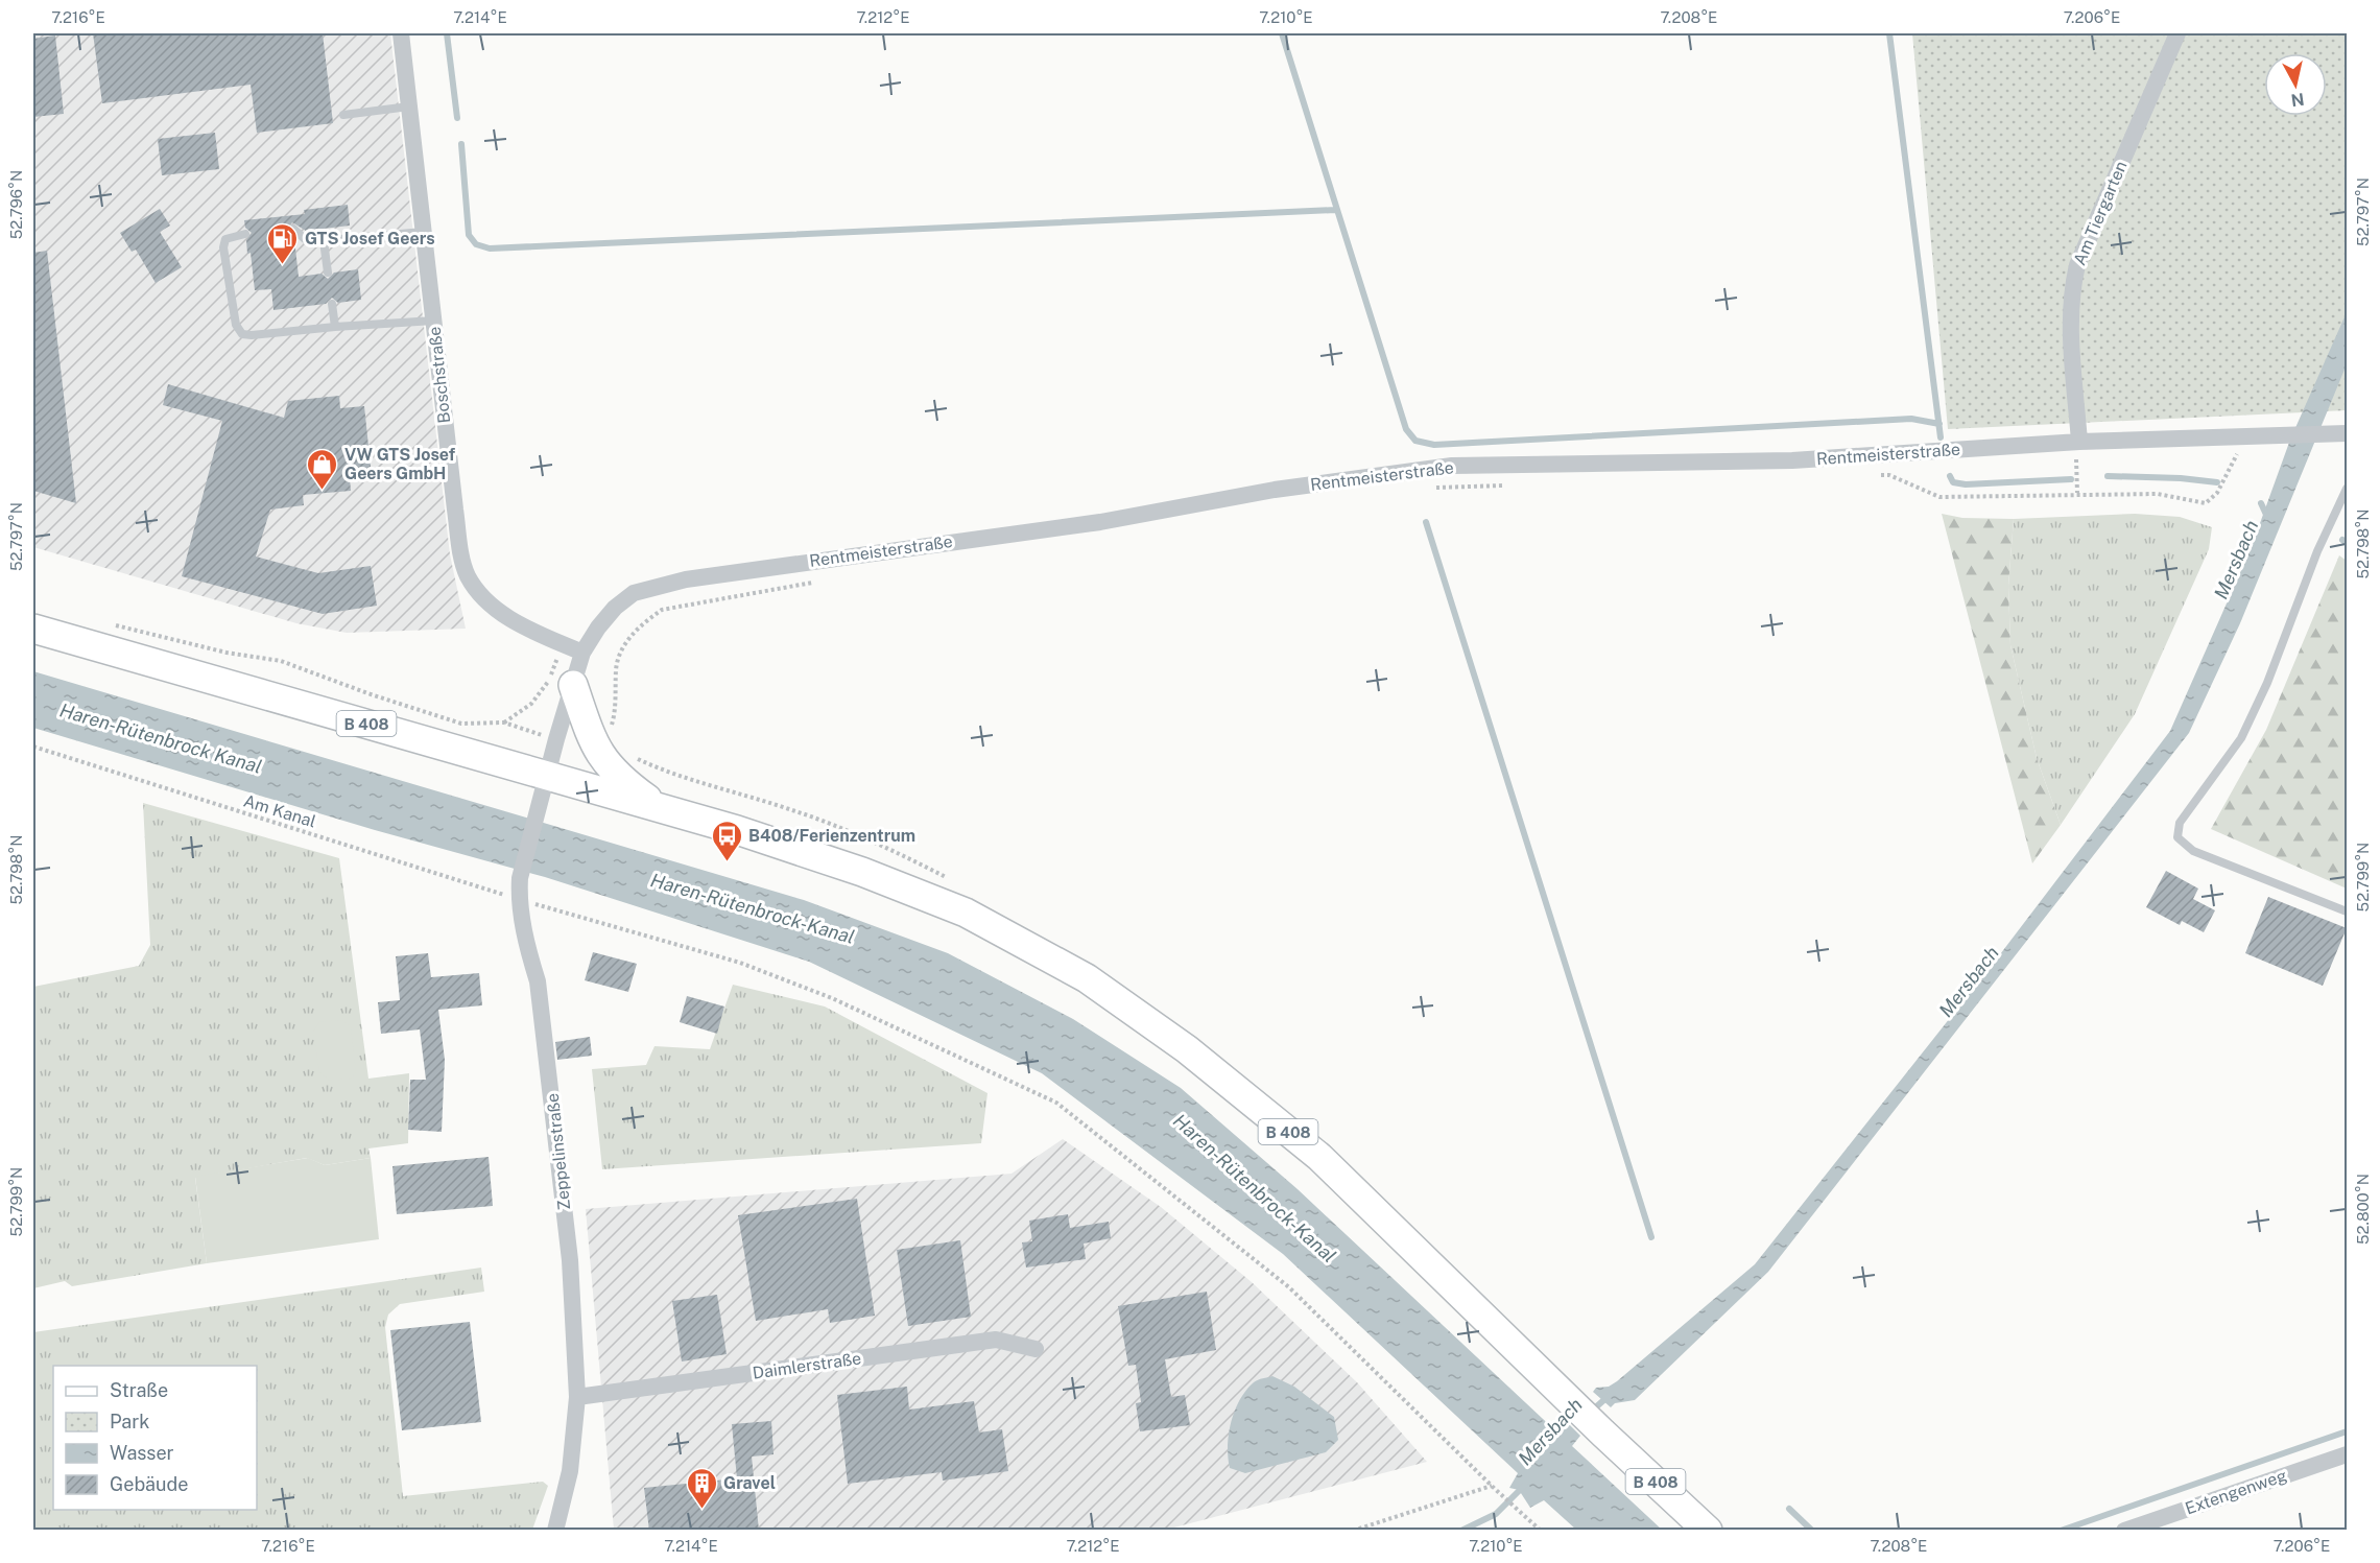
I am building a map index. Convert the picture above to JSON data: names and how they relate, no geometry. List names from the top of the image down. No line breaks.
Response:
{"streets":{"main road":["B 408"],"street":["Am Tiergarten","Boschstraße","Rentmeisterstraße","Zeppelinstraße","Daimlerstraße","Extengenweg"],"path":["Am Kanal"]},"crossings":[["Am Tiergarten","Rentmeisterstraße"],["Boschstraße","Rentmeisterstraße"],["Rentmeisterstraße","B 408"],["Rentmeisterstraße","Zeppelinstraße"],["B 408","Zeppelinstraße"],["Am Kanal","Zeppelinstraße"],["Zeppelinstraße","Daimlerstraße"]],"water":["Mersbach","Haren-Rütenbrock Kanal","Haren-Rütenbrock-Kanal"],"places":{"fuel station":["GTS Josef Geers"],"shop":["VW GTS Josef Geers GmbH"],"bus stop":["B408/Ferienzentrum"],"building":["Gravel"]},"legend":["Straße","Park","Wasser","Gebäude"],"north":"bottom","coordinates":["7.216°E","7.214°E","7.212°E","7.210°E","7.208°E","7.206°E","52.796°N","52.797°N","52.798°N","52.799°N","52.800°N"]}
